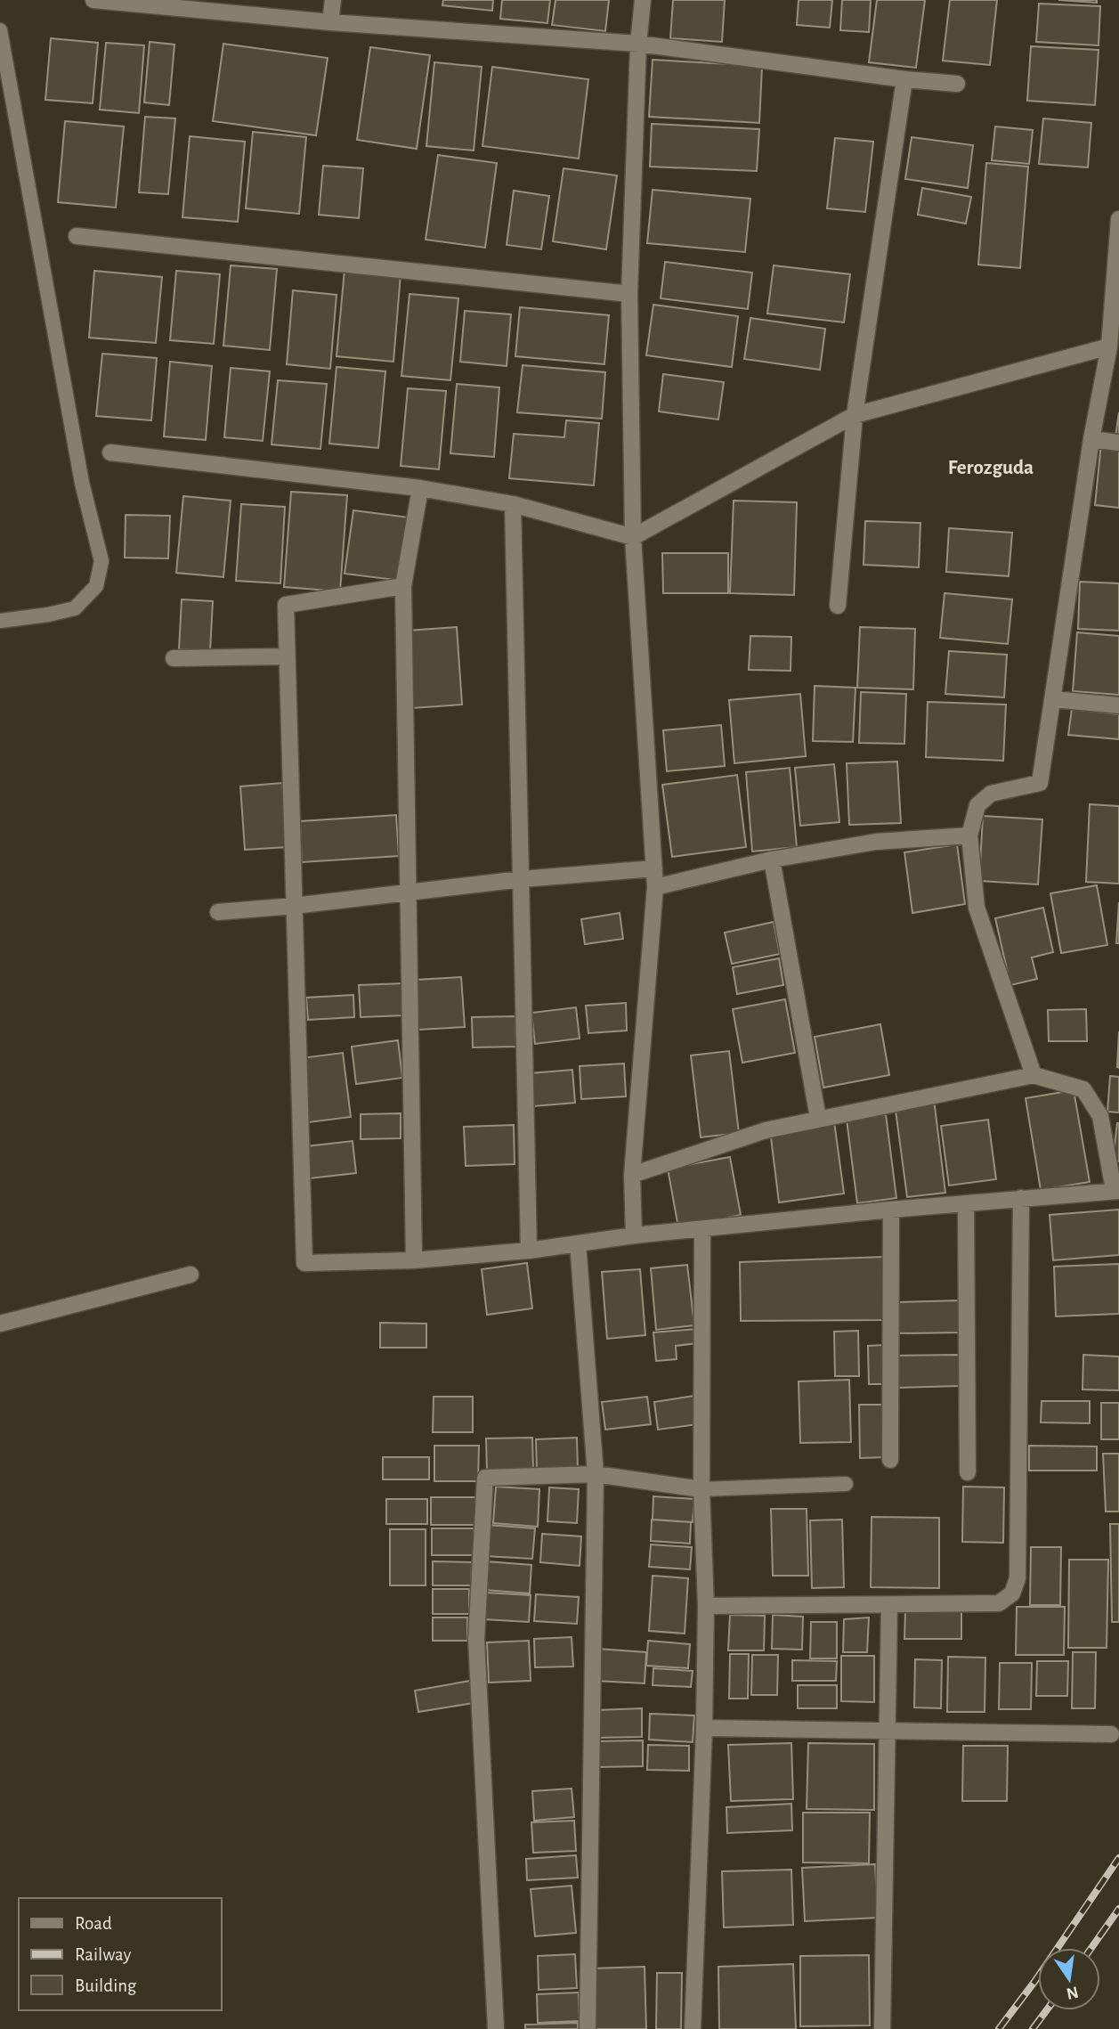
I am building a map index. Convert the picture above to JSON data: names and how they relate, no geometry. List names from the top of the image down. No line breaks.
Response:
{"districts":["Ferozguda"],"legend":["Road","Railway","Building"],"north":"bottom"}
